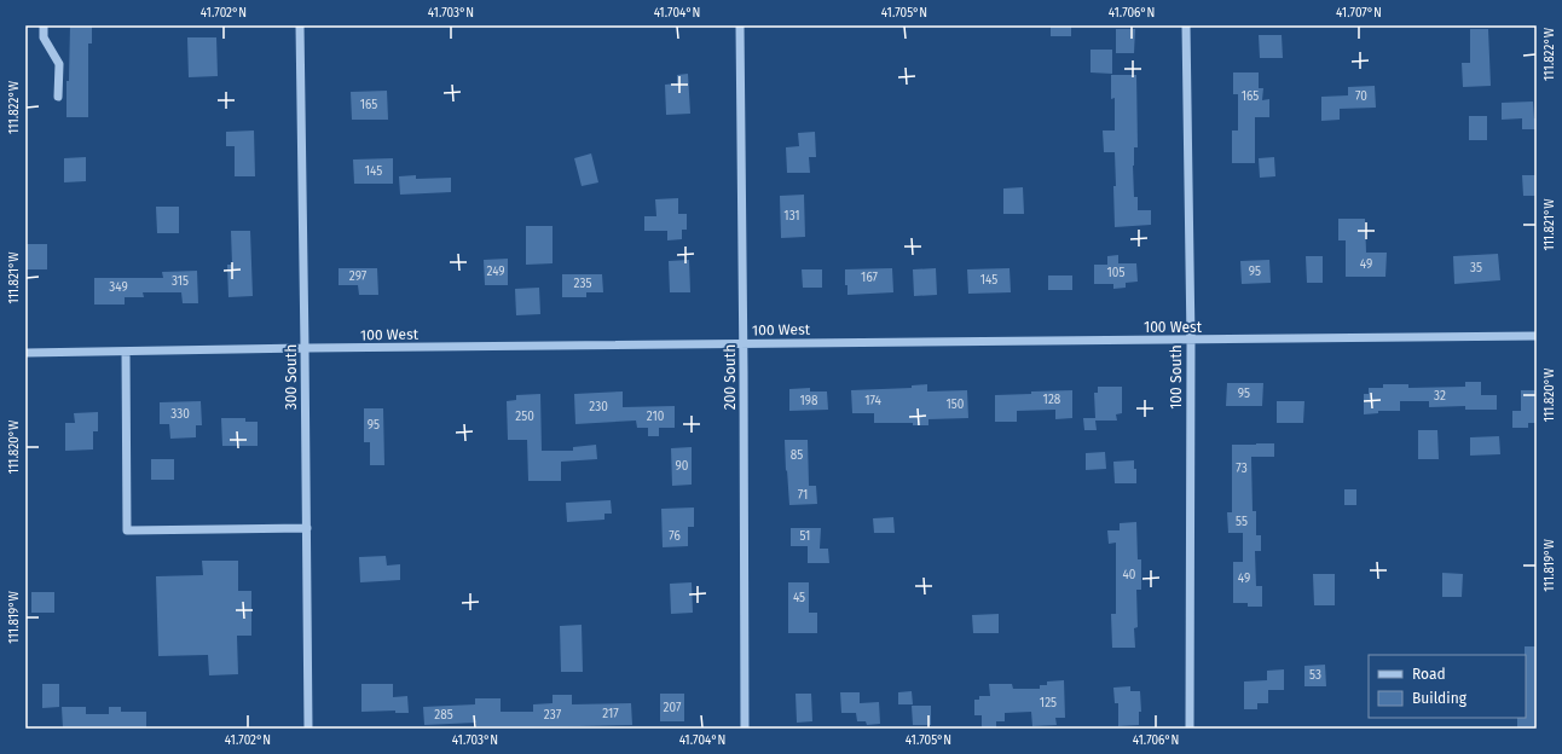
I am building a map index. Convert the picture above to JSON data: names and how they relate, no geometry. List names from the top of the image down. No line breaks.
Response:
{"streets":{"street":["100 West","300 South","200 South","100 South"]},"crossings":[["100 West","300 South"],["100 West","200 South"],["100 West","100 South"]],"house_numbers":["165","70","165","145","131","49","35","249","95","105","297","167","145","315","235","349","95","32","128","198","174","150","230","330","250","210","95","85","90","73","71","55","76","51","40","49","45","53","125","207","217","285","237"],"legend":["Road","Building"],"coordinates":["41.702°N","41.703°N","41.704°N","41.705°N","41.706°N","41.707°N","111.822°W","111.821°W","111.820°W","111.819°W"]}
